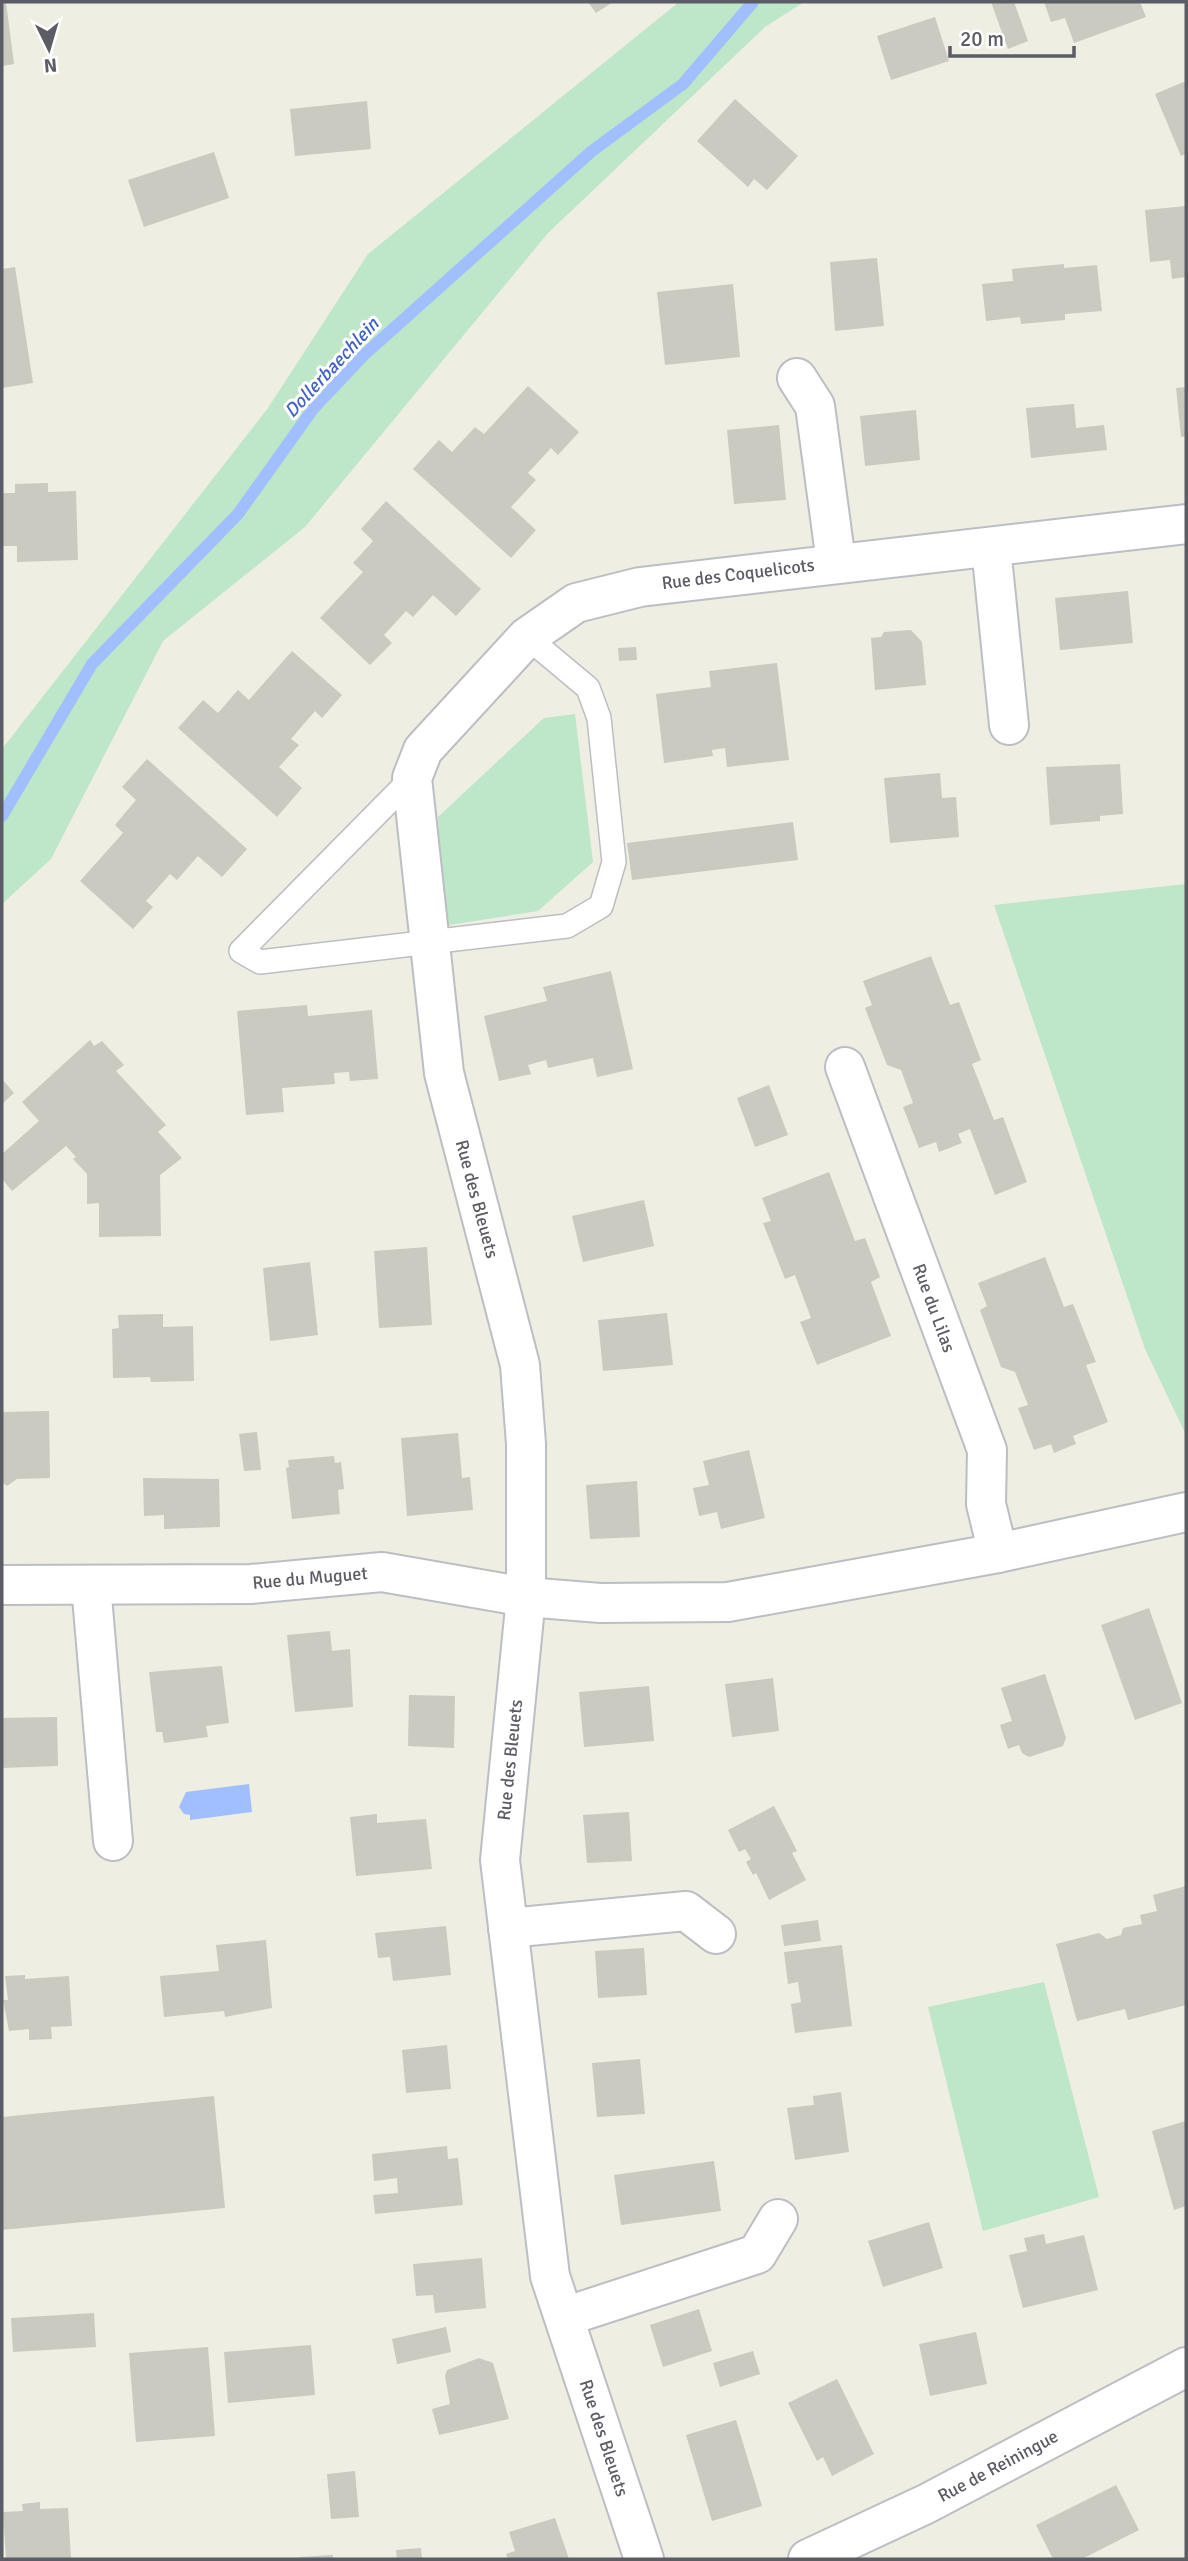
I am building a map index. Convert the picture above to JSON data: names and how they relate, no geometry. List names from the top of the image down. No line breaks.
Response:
{"streets":{"street":["Rue des Coquelicots","Rue des Bleuets","Rue du Lilas","Rue du Muguet","Rue de Reiningue"]},"crossings":[["Rue des Bleuets","Rue du Muguet"]],"water":["Dollerbaechlein"],"scale_bar":"20 m","north":"bottom"}
